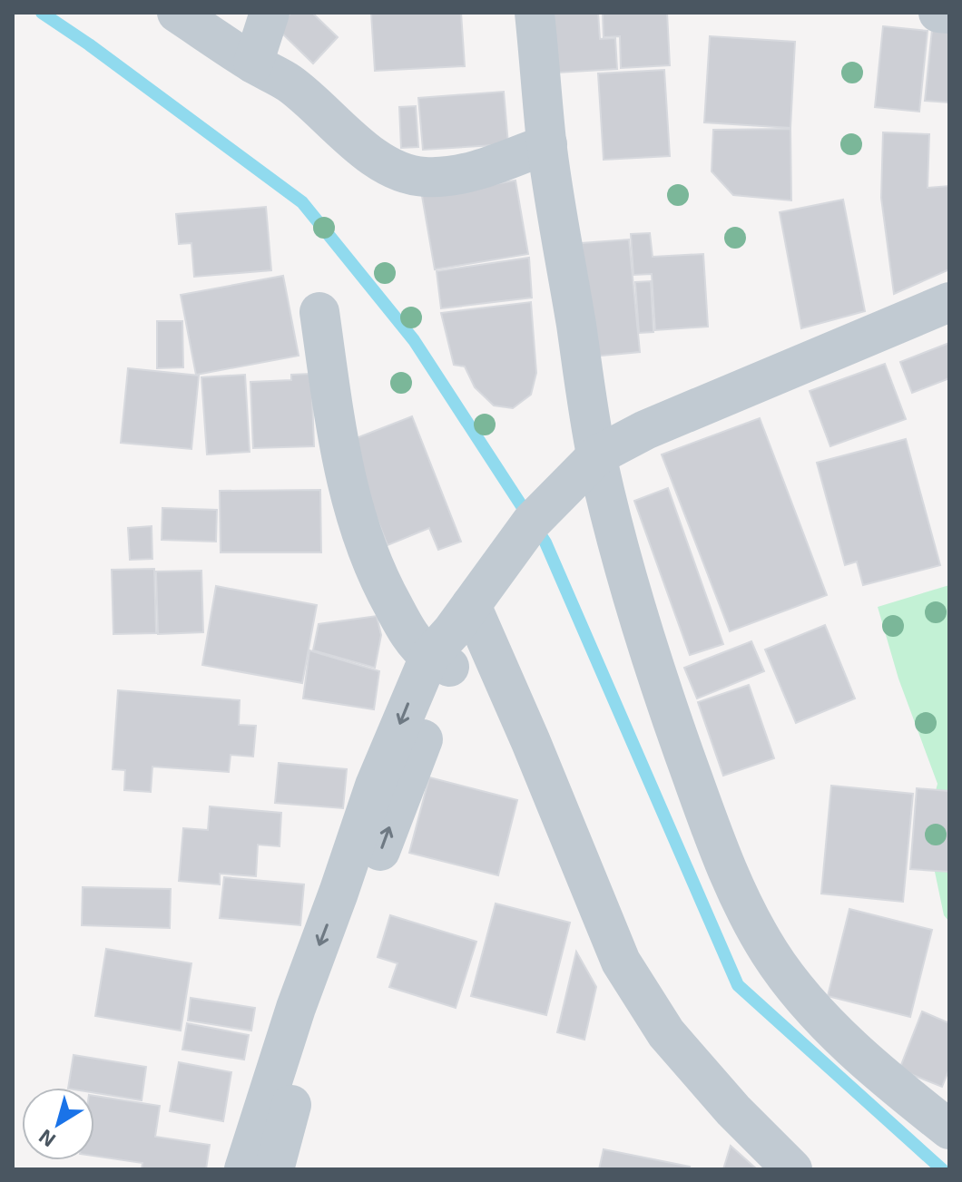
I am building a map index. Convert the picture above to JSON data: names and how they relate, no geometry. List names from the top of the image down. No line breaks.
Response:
{"north":"bottom left"}
